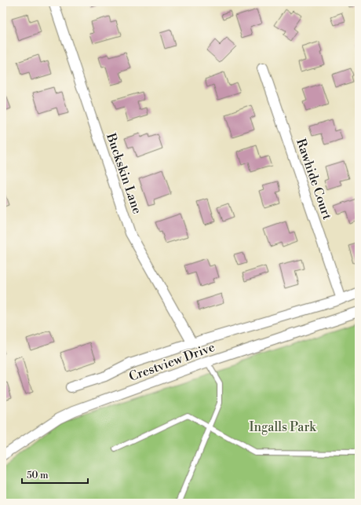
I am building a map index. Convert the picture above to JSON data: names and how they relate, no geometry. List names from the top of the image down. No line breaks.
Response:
{"streets":{"street":["Buckskin Lane","Rawhide Court","Crestview Drive"]},"crossings":[["Buckskin Lane","Crestview Drive"],["Rawhide Court","Crestview Drive"]],"parks":["Ingalls Park"],"scale_bar":"50 m"}
